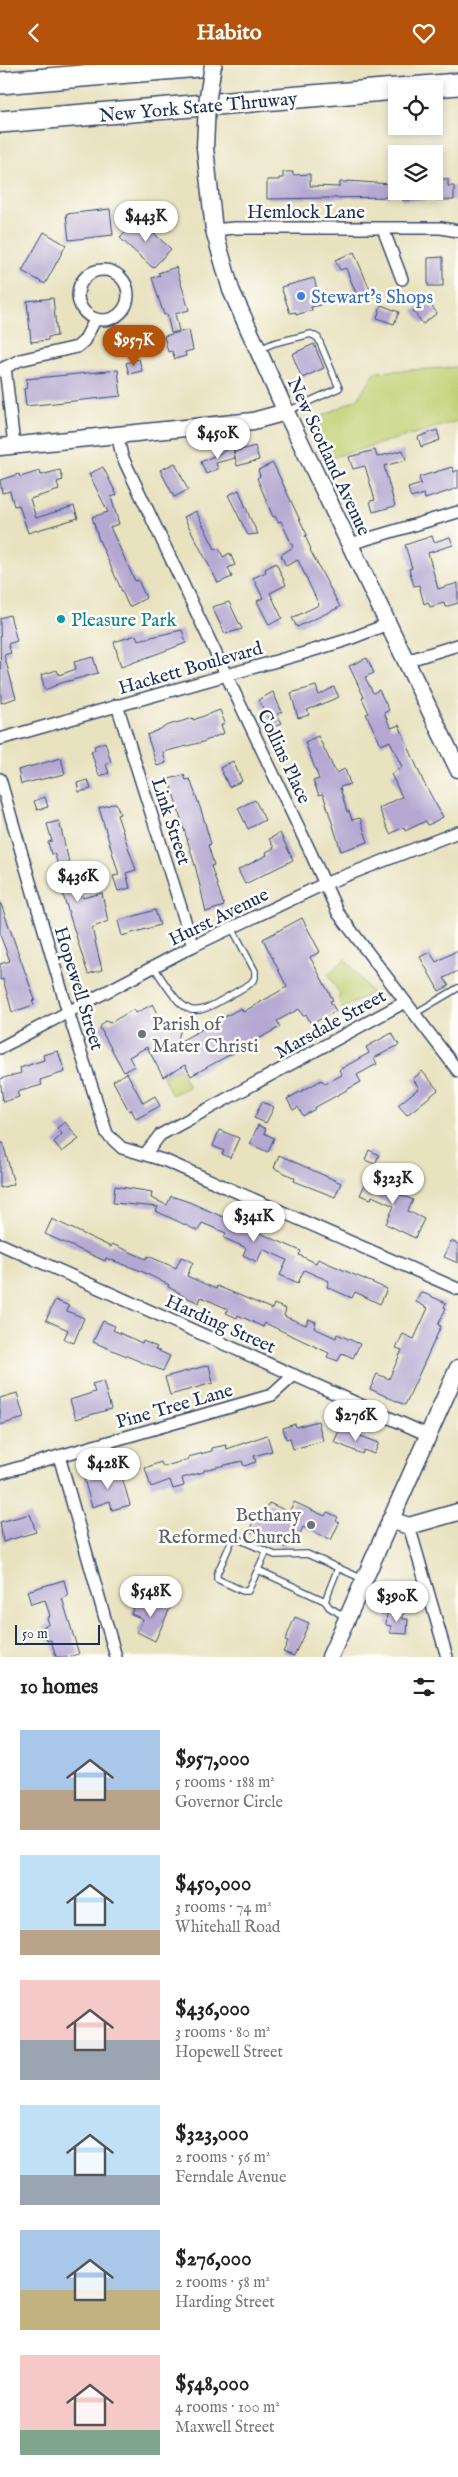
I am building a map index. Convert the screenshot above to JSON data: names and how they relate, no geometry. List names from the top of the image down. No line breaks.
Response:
{"streets":{"highway":["New York State Thruway"],"street":["Hemlock Lane","New Scotland Avenue","Hackett Boulevard","Collins Place","Link Street","Hurst Avenue","Hopewell Street","Marsdale Street","Harding Street","Pine Tree Lane"]},"crossings":[["Hemlock Lane","New Scotland Avenue"],["New Scotland Avenue","Hackett Boulevard"],["Hackett Boulevard","Collins Place"],["Hackett Boulevard","Link Street"],["Collins Place","Hurst Avenue"],["Collins Place","Marsdale Street"],["Link Street","Hurst Avenue"],["Hurst Avenue","Hopewell Street"],["Hopewell Street","Marsdale Street"],["Harding Street","Pine Tree Lane"]],"places":["Stewart's Shops","Pleasure Park","Parish of Mater Christi","Bethany Reformed Church"],"scale_bar":"50 m","page":{"header":"Habito","price":["$443K","$957K","$450K","$436K","$323K","$341K","$276K","$428K","$548K","$390K"],"scale":"50 m","heading":"10 homes","list":[{"name":"$957,000","note":"5 rooms · 188 m² · Governor Circle"},{"name":"$450,000","note":"3 rooms · 74 m² · Whitehall Road"},{"name":"$436,000","note":"3 rooms · 80 m² · Hopewell Street"},{"name":"$323,000","note":"2 rooms · 56 m² · Ferndale Avenue"},{"name":"$276,000","note":"2 rooms · 58 m² · Harding Street"},{"name":"$548,000","note":"4 rooms · 100 m² · Maxwell Street"}]}}
